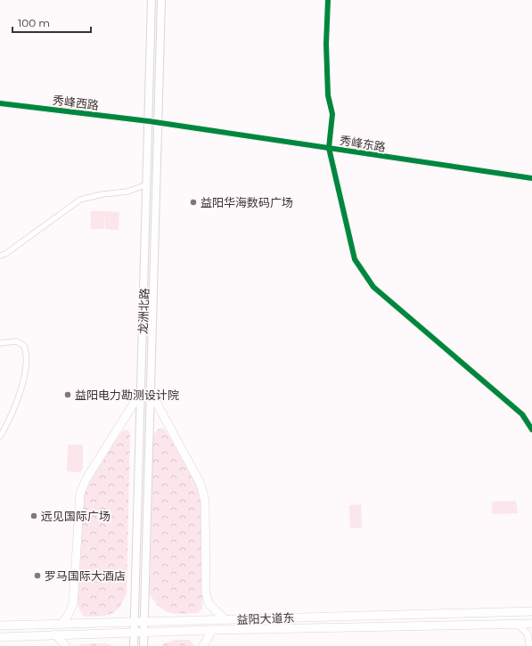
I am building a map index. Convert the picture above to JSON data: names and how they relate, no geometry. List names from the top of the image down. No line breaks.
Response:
{"streets":{"main road":["龙洲北路","益阳大道东"],"street":["秀峰西路","秀峰东路"]},"crossings":[["秀峰西路","秀峰东路"],["秀峰西路","龙洲北路"],["秀峰东路","龙洲北路"],["龙洲北路","益阳大道东"]],"places":["益阳华海数码广场","益阳电力勘测设计院","远见国际广场","罗马国际大酒店"],"scale_bar":"100 m"}
